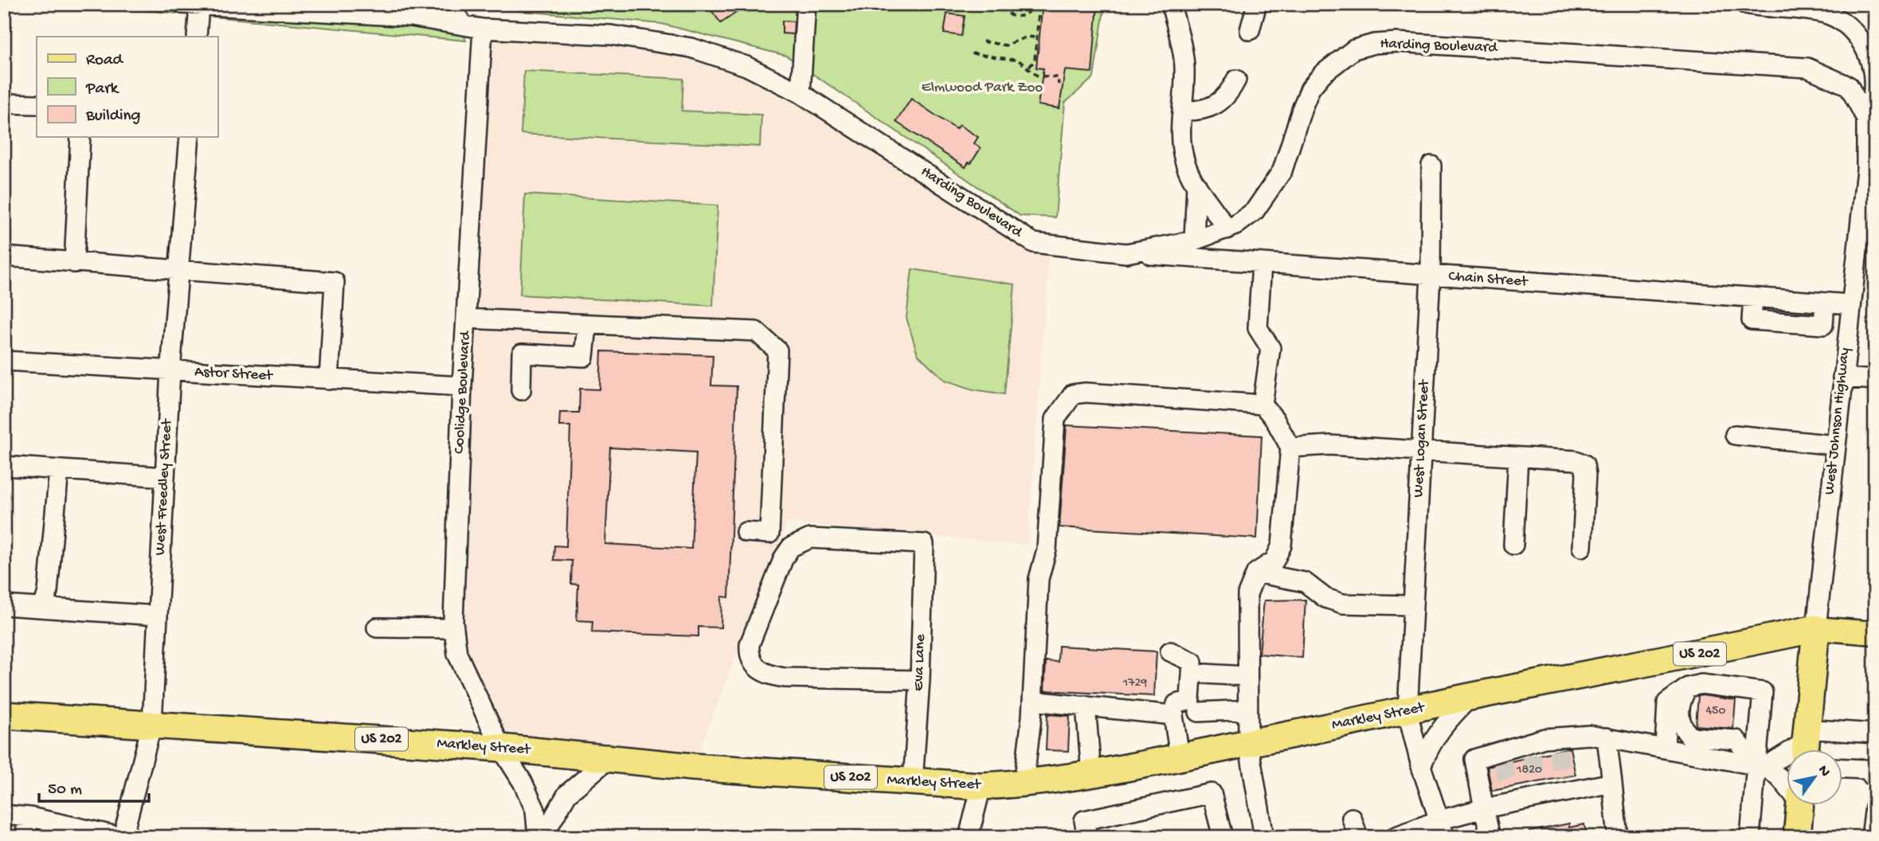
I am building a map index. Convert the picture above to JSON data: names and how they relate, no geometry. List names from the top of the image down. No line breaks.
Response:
{"streets":{"highway":["West Johnson Highway","US 202","Markley Street"],"street":["Harding Boulevard","Chain Street","Astor Street","Coolidge Boulevard","West Logan Street","West Freedley Street","Eva Lane"]},"crossings":[["Harding Boulevard","Chain Street"],["Harding Boulevard","Coolidge Boulevard"],["Harding Boulevard","West Johnson Highway"],["Chain Street","West Johnson Highway"],["Chain Street","West Logan Street"],["Astor Street","Coolidge Boulevard"],["Astor Street","West Freedley Street"],["Coolidge Boulevard","Markley Street"],["West Johnson Highway","Markley Street"],["West Logan Street","Markley Street"],["West Freedley Street","Markley Street"],["Eva Lane","Markley Street"]],"parks":["Elmwood Park Zoo"],"house_numbers":["1729","450","1820"],"legend":["Road","Park","Building"],"scale_bar":"50 m","north":"top right"}
